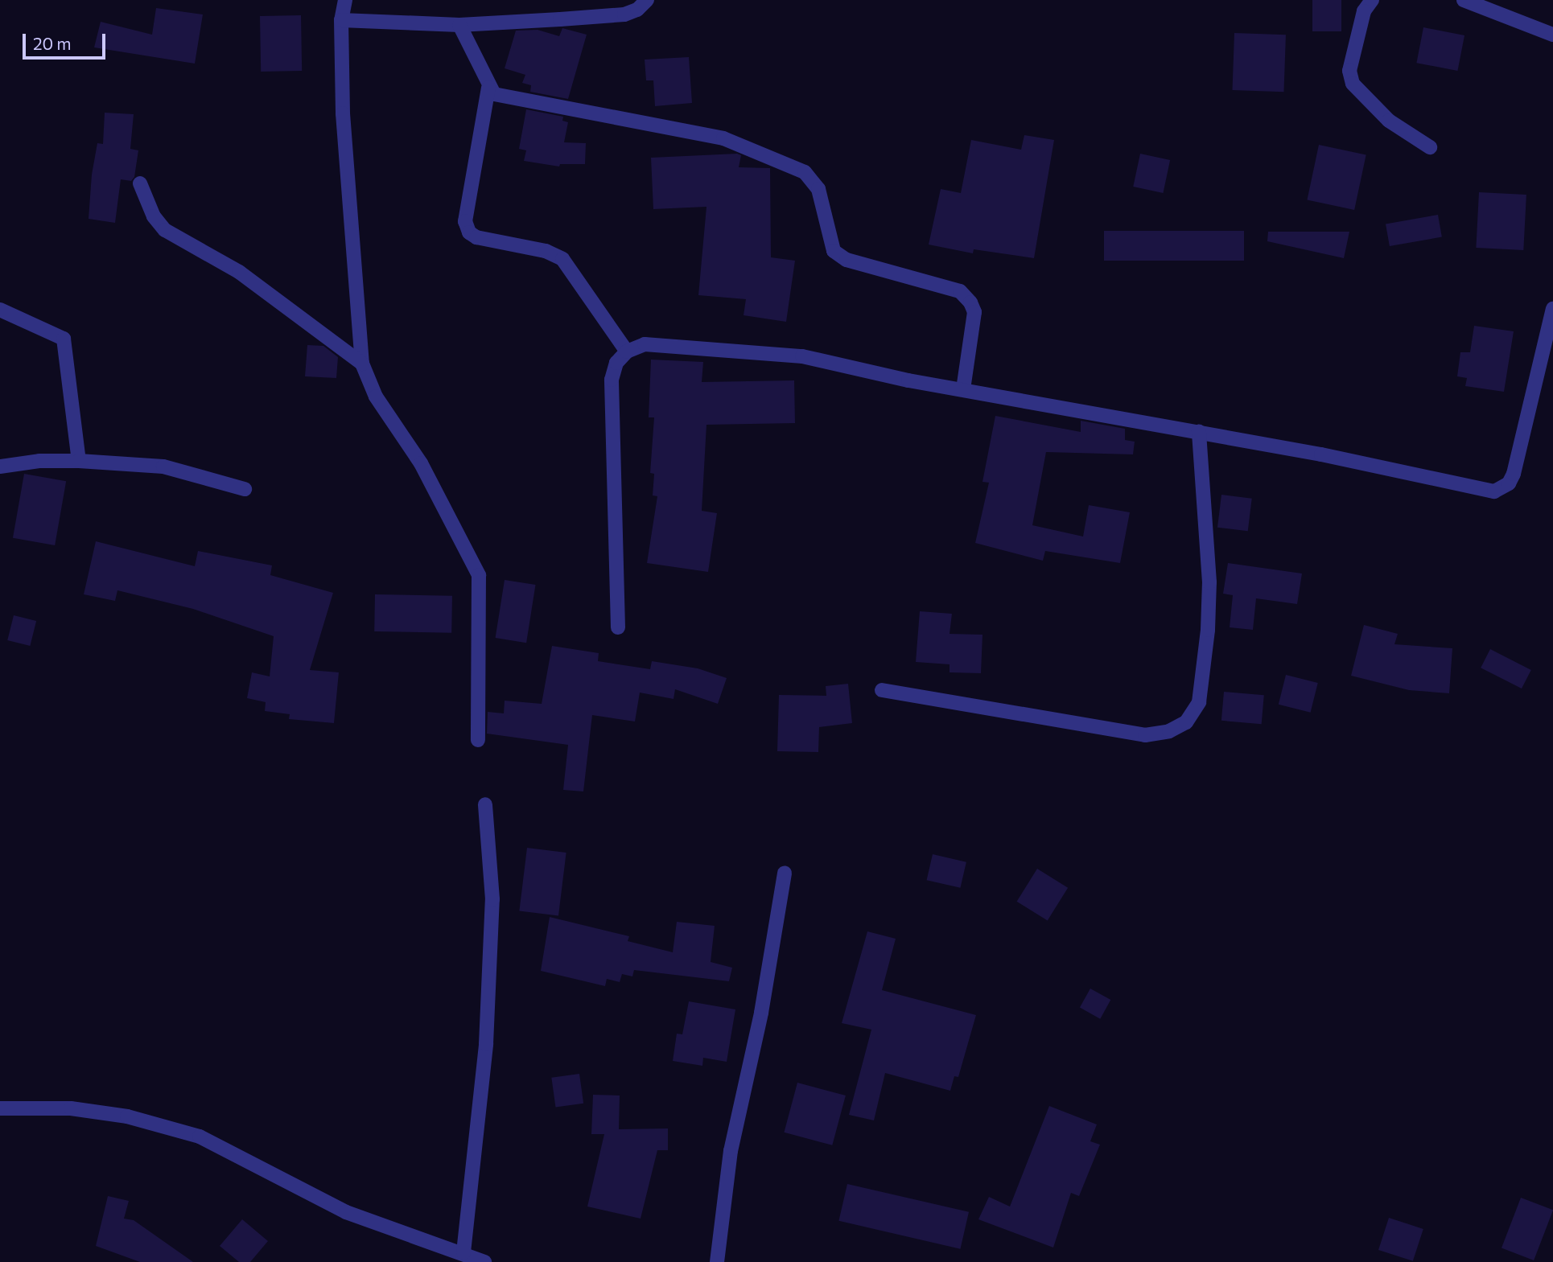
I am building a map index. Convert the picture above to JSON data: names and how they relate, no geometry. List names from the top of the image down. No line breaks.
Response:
{"scale_bar":"20 m"}
